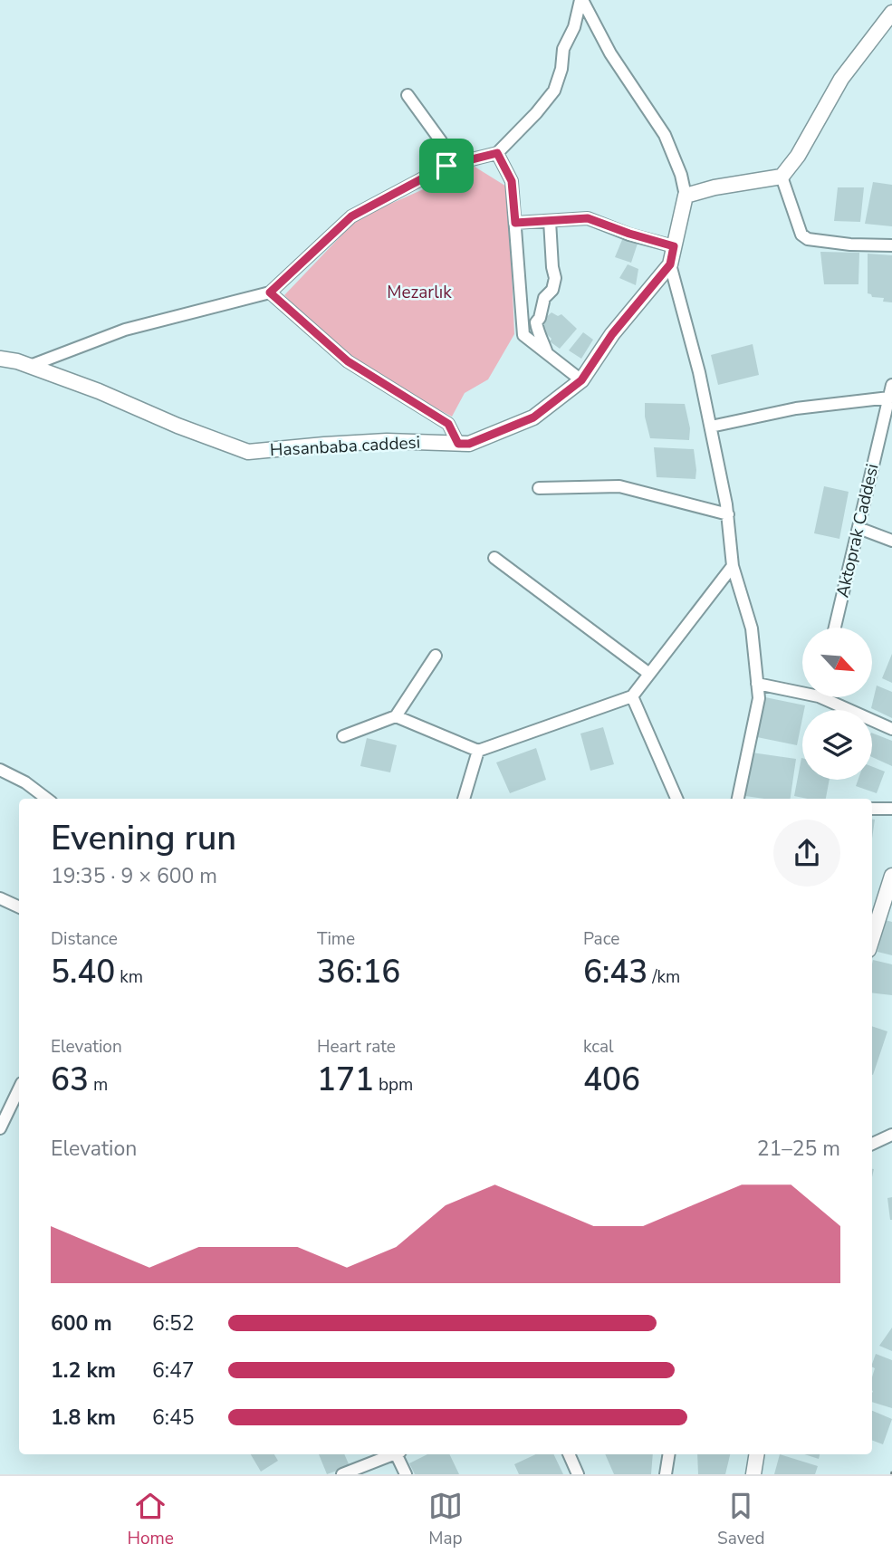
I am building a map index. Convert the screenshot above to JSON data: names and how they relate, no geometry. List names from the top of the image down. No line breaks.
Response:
{"streets":{"street":["Hasanbaba caddesi","Aktoprak Caddesi"]},"parks":["Mezarlık"],"north":"bottom right","page":{"heading":["Evening run","19:35 · 9 × 600 m"],"stats":[["Distance","5.40 km"],["Time","36:16"],["Pace","6:43 /km"],["Elevation","63 m"],["Heart rate","171 bpm"],["kcal","406"]],"chart":["Elevation","21–25 m"],"list":[{"name":"600 m","note":"6:52"},{"name":"1.2 km","note":"6:47"},{"name":"1.8 km","note":"6:45"}],"tabs":["Home","Map","Saved"]}}
